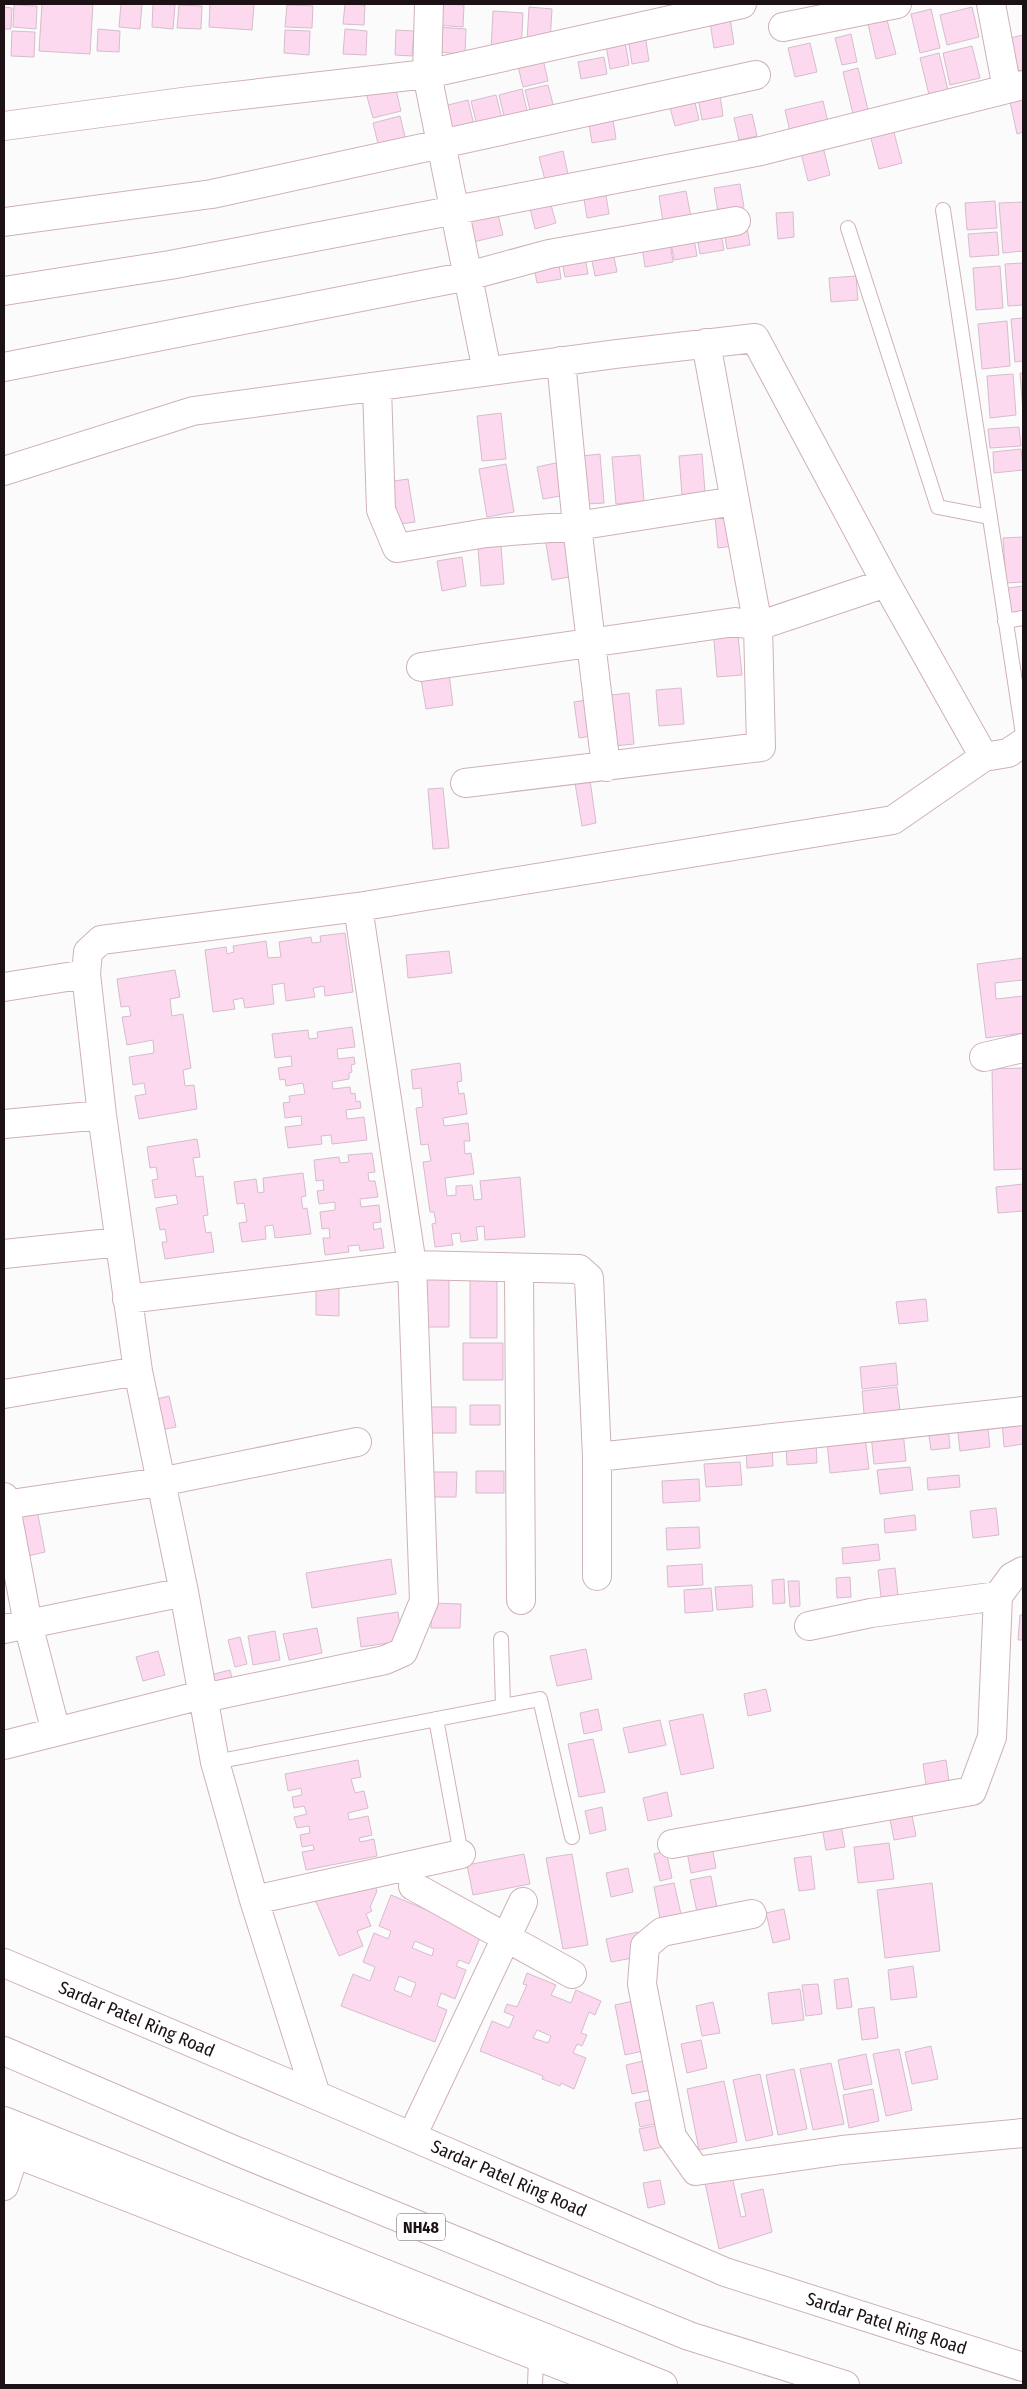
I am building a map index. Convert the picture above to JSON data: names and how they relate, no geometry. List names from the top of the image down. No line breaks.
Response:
{"streets":{"main road":["Sardar Patel Ring Road","NH48"]}}
